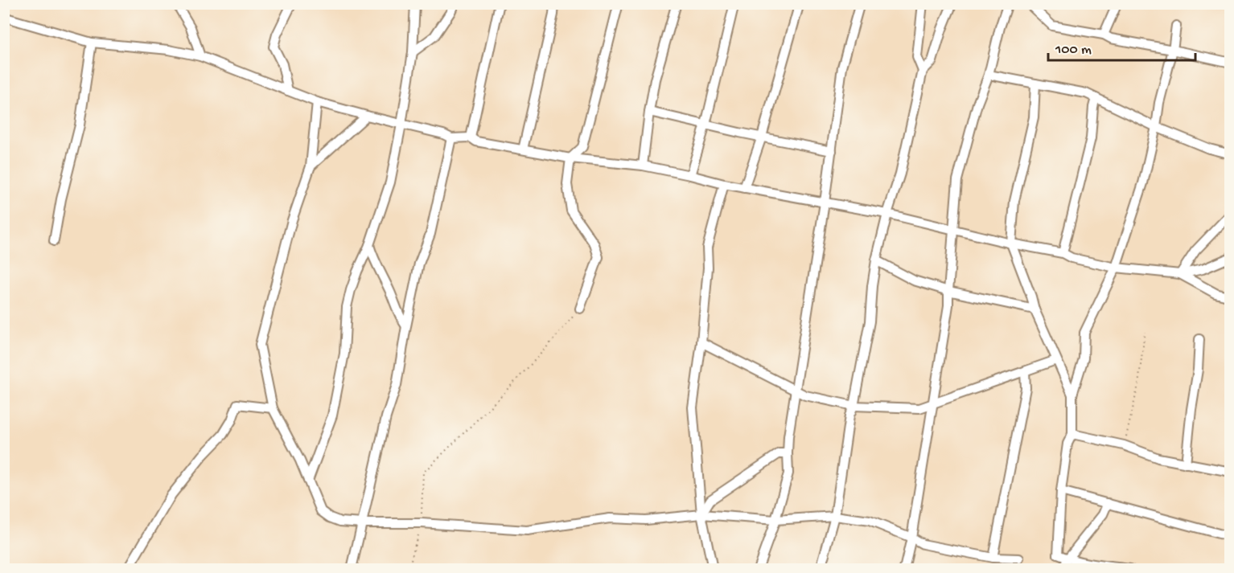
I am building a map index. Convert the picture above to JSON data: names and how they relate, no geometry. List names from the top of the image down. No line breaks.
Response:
{"scale_bar":"100 m"}
